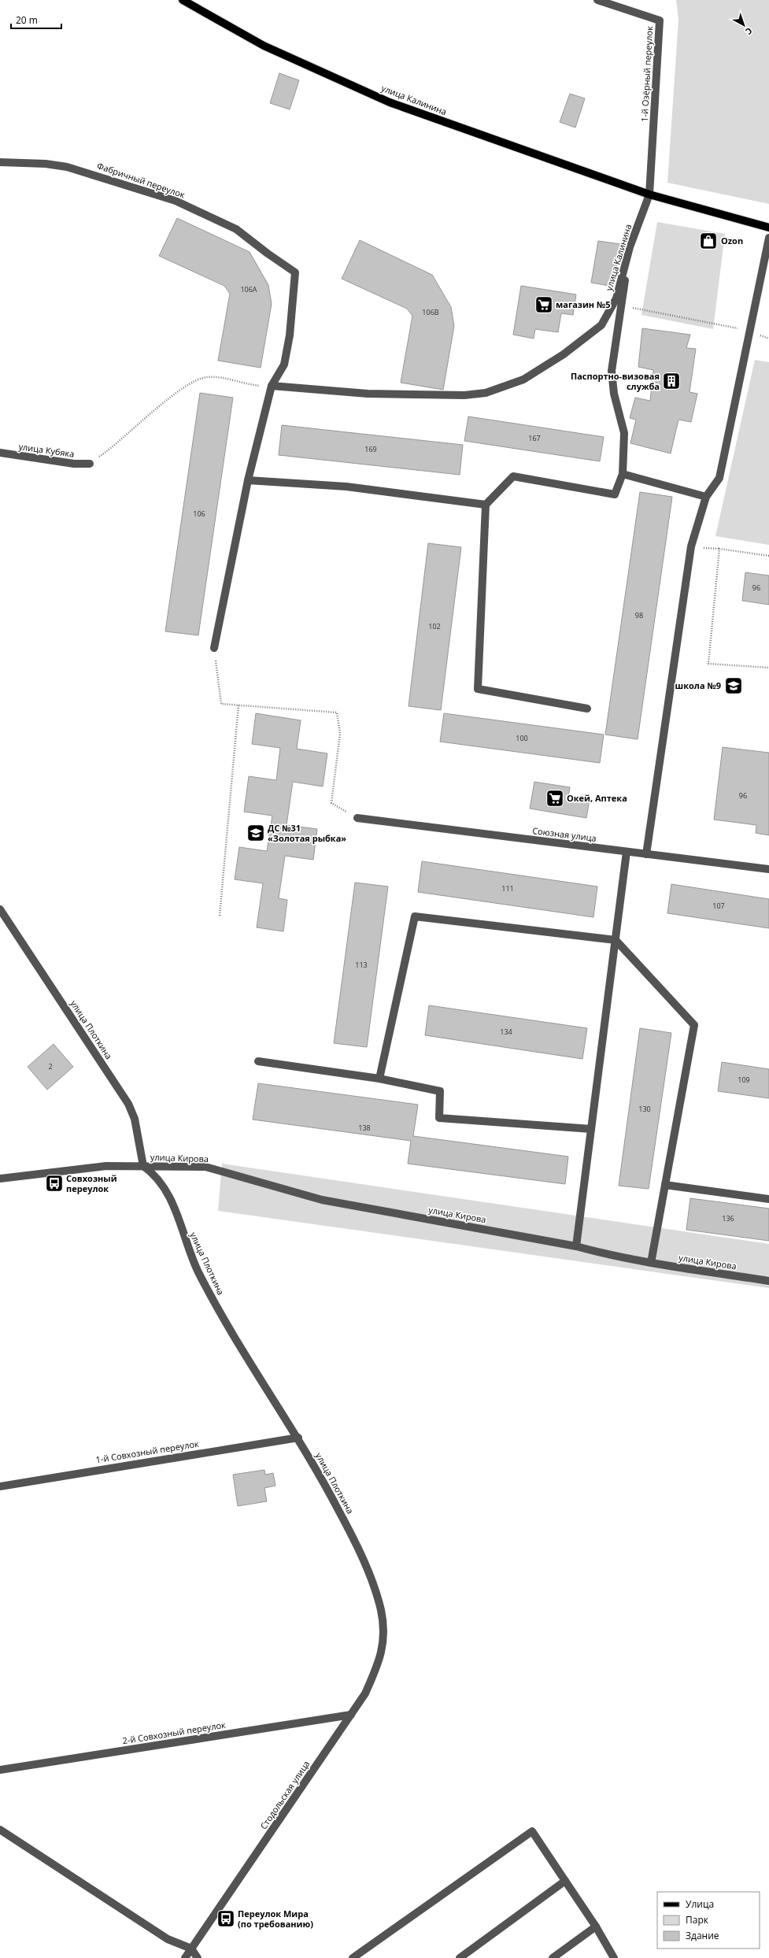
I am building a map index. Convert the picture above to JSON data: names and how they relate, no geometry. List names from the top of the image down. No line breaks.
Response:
{"streets":{"main road":["улица Калинина"],"street":["1-й Озёрный переулок","Фабричный переулок","улица Кубяка","Союзная улица","улица Плоткина","улица Кирова","1-й Совхозный переулок","2-й Совхозный переулок","Стодольская улица"]},"crossings":[["1-й Озёрный переулок","улица Калинина"],["улица Калинина","Фабричный переулок"],["улица Плоткина","улица Кирова"],["улица Плоткина","1-й Совхозный переулок"],["улица Плоткина","Стодольская улица"],["2-й Совхозный переулок","Стодольская улица"]],"places":{"shop":["Ozon"],"supermarket":["магазин №5","Окей, Аптека"],"building":["Паспортно-визовая служба"],"school or university":["школа №9","ДС №31 «Золотая рыбка»"],"bus stop":["Совхозный переулок","Переулок Мира (по требованию)"]},"house_numbers":["106А","106В","167","169","106","96","98","102","100","96","111","107","113","134","2","109","130","138","136"],"legend":["Улица","Парк","Здание"],"scale_bar":"20 m","north":"bottom right"}
